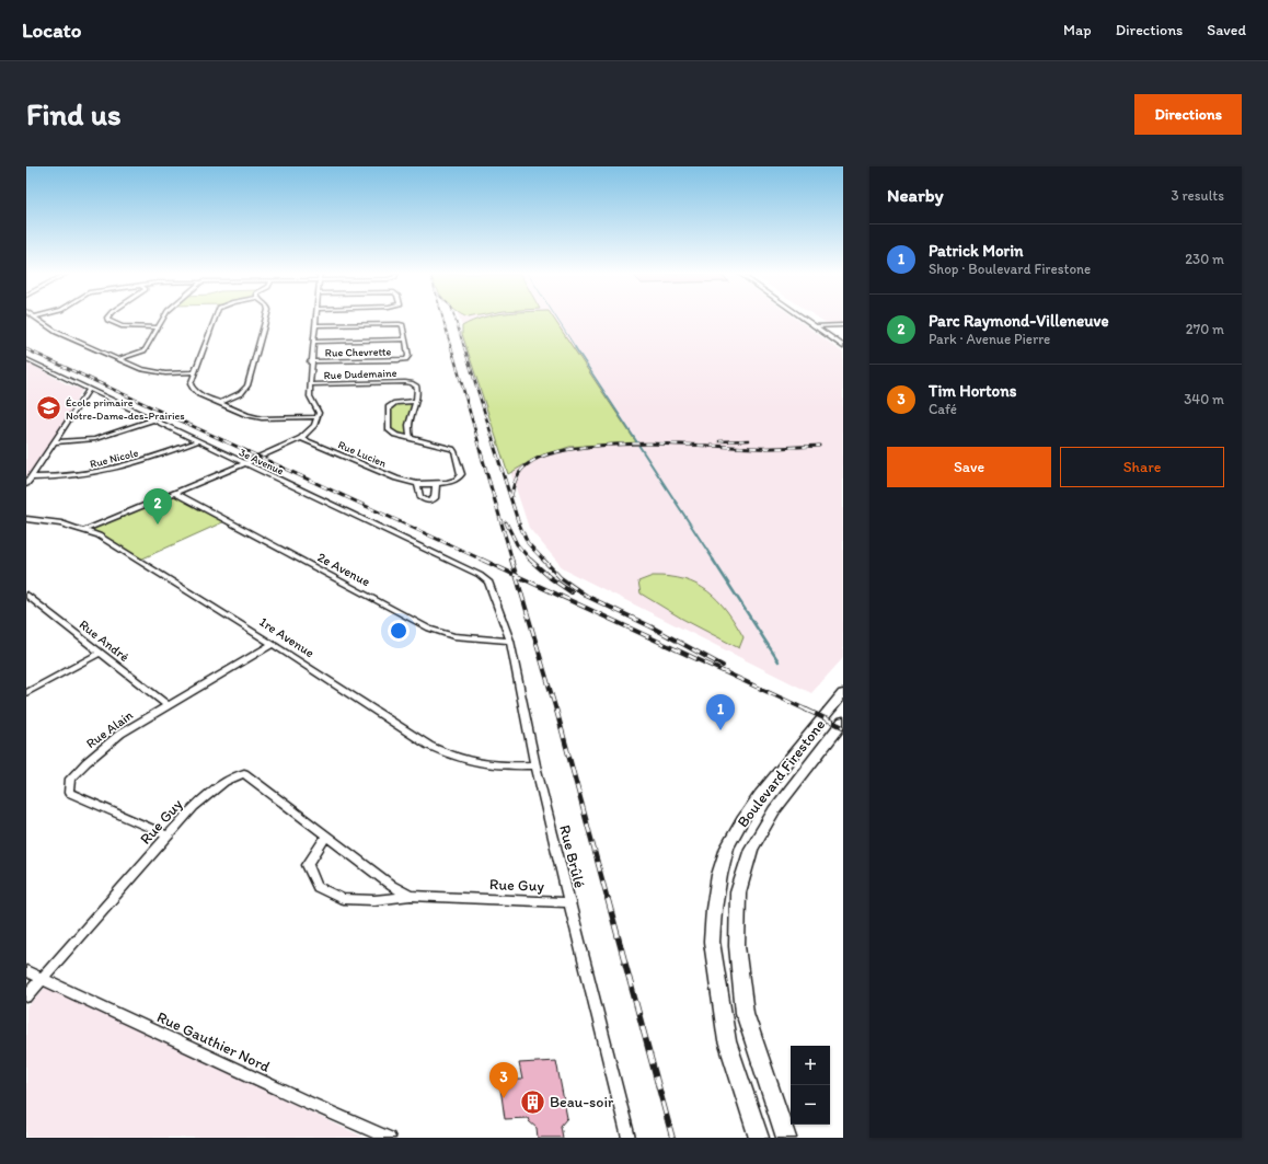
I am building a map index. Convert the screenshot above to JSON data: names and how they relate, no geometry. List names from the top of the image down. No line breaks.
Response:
{"streets":{"main road":["Boulevard Firestone"],"street":["Rue Chevrette","Rue Dudemaine","Rue Lucien","Rue Nicole","3e Avenue","2e Avenue","1re Avenue","Rue André","Rue Alain","Rue Guy","Rue Brûlé","Rue Gauthier Nord"]},"crossings":[["Rue Nicole","3e Avenue"],["3e Avenue","Rue Brûlé"],["2e Avenue","Rue Brûlé"],["1re Avenue","Rue Alain"],["1re Avenue","Rue Brûlé"],["Rue André","Rue Alain"],["Rue Alain","Rue Guy"],["Rue Guy","Rue Brûlé"],["Rue Guy","Rue Gauthier Nord"]],"places":{"school or university":["École primaire Notre-Dame-des-Prairies"],"building":["Beau-soir"]},"page":{"header":"Locato","nav":["Map","Directions","Saved"],"buttons":["Directions",["Save","Share"]],"title":"Find us","heading":["Nearby","3 results"],"list":[{"mark":"1","name":"Patrick Morin","note":"Shop · Boulevard Firestone","value":"230 m"},{"mark":"2","name":"Parc Raymond-Villeneuve","note":"Park · Avenue Pierre","value":"270 m"},{"mark":"3","name":"Tim Hortons","note":"Café","value":"340 m"}],"pins":["2","1","3"],"map_buttons":["+","−"]}}
